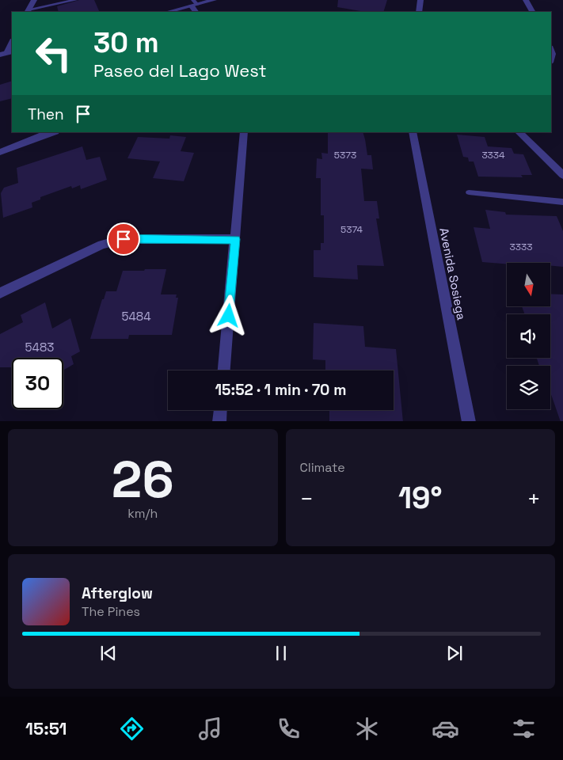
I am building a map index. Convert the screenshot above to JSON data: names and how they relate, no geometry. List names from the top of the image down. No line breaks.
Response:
{"streets":{"street":["Avenida Sosiega"]},"house_numbers":["5373","3334","5374","3333","5484","5483"],"north":"bottom","page":{"turn":["30 m","Paseo del Lago West"],"then":"Then","limit":"30","trip":"15:52 · 1 min · 70 m","tile":[["26","km/h"],"Climate"],"heat":["−","19°","+"],"song":["Afterglow","The Pines"],"tabs":"15:51"}}
